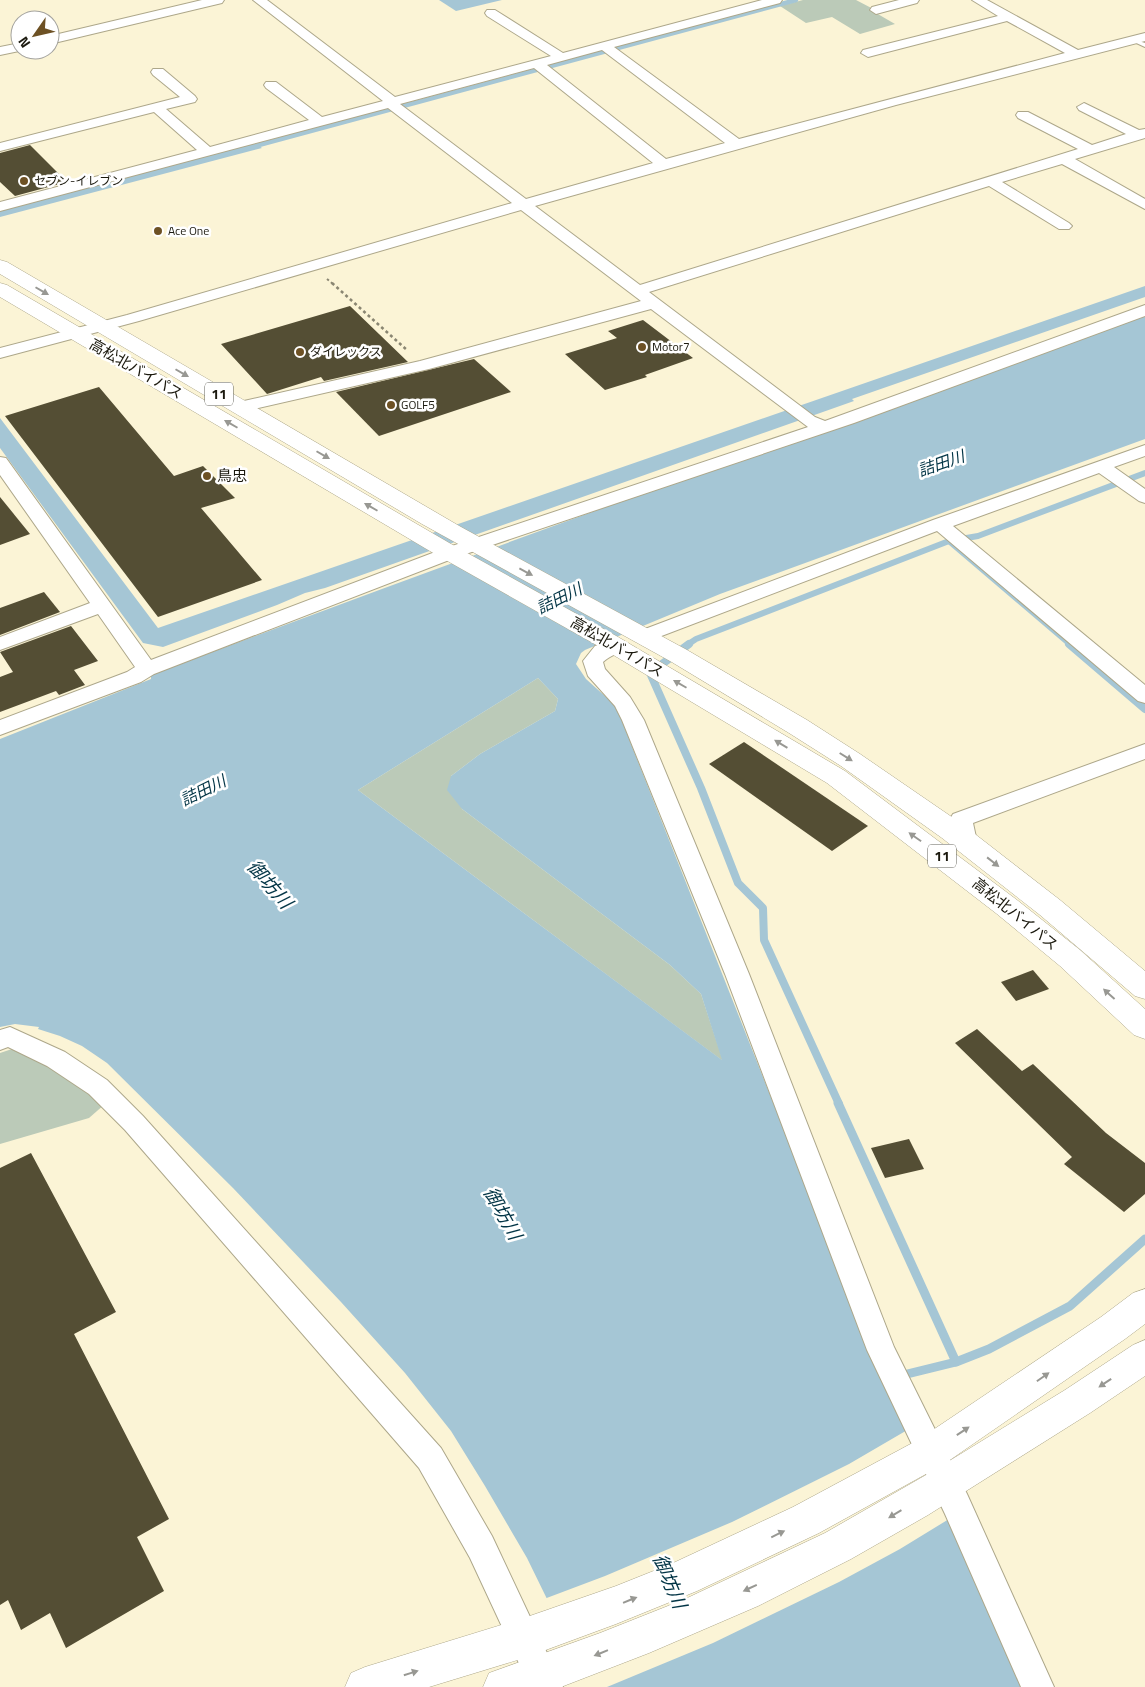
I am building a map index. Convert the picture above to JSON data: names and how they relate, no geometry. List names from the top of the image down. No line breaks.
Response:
{"streets":{"main road":["高松北バイパス","11"]},"water":["詰田川","御坊川"],"places":["セブン-イレブン","Ace One","Motor7","ダイレックス","GOLF5","鳥忠"],"north":"bottom left"}
